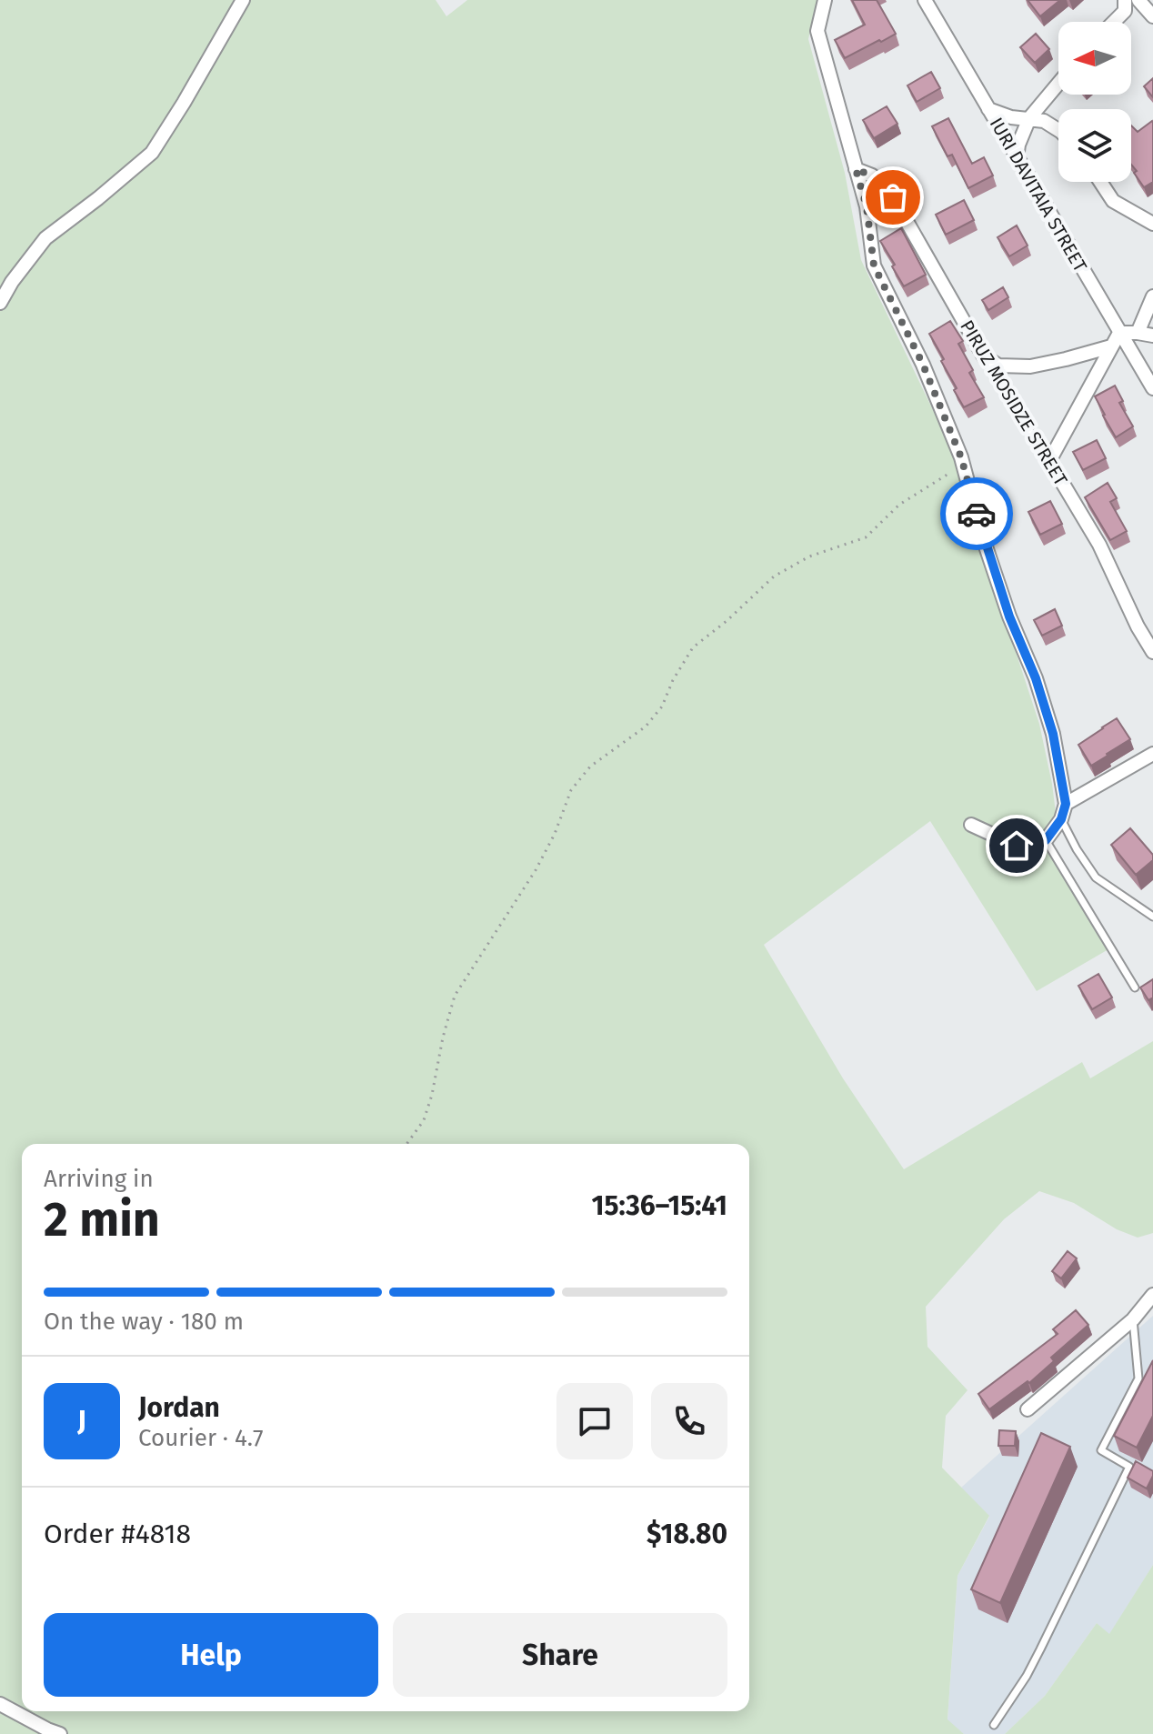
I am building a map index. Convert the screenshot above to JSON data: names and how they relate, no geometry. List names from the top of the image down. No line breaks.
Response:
{"streets":{"street":["IURI DAVITAIA STREET","PIRUZ MOSIDZE STREET"]},"north":"left","page":{"heading":["2 min","Arriving in","15:36–15:41"],"panel":["Jordan","Courier · 4.7","Order #4818","$18.80"],"bar":"On the way · 180 m","round":"J","buttons":["Help","Share"]}}
